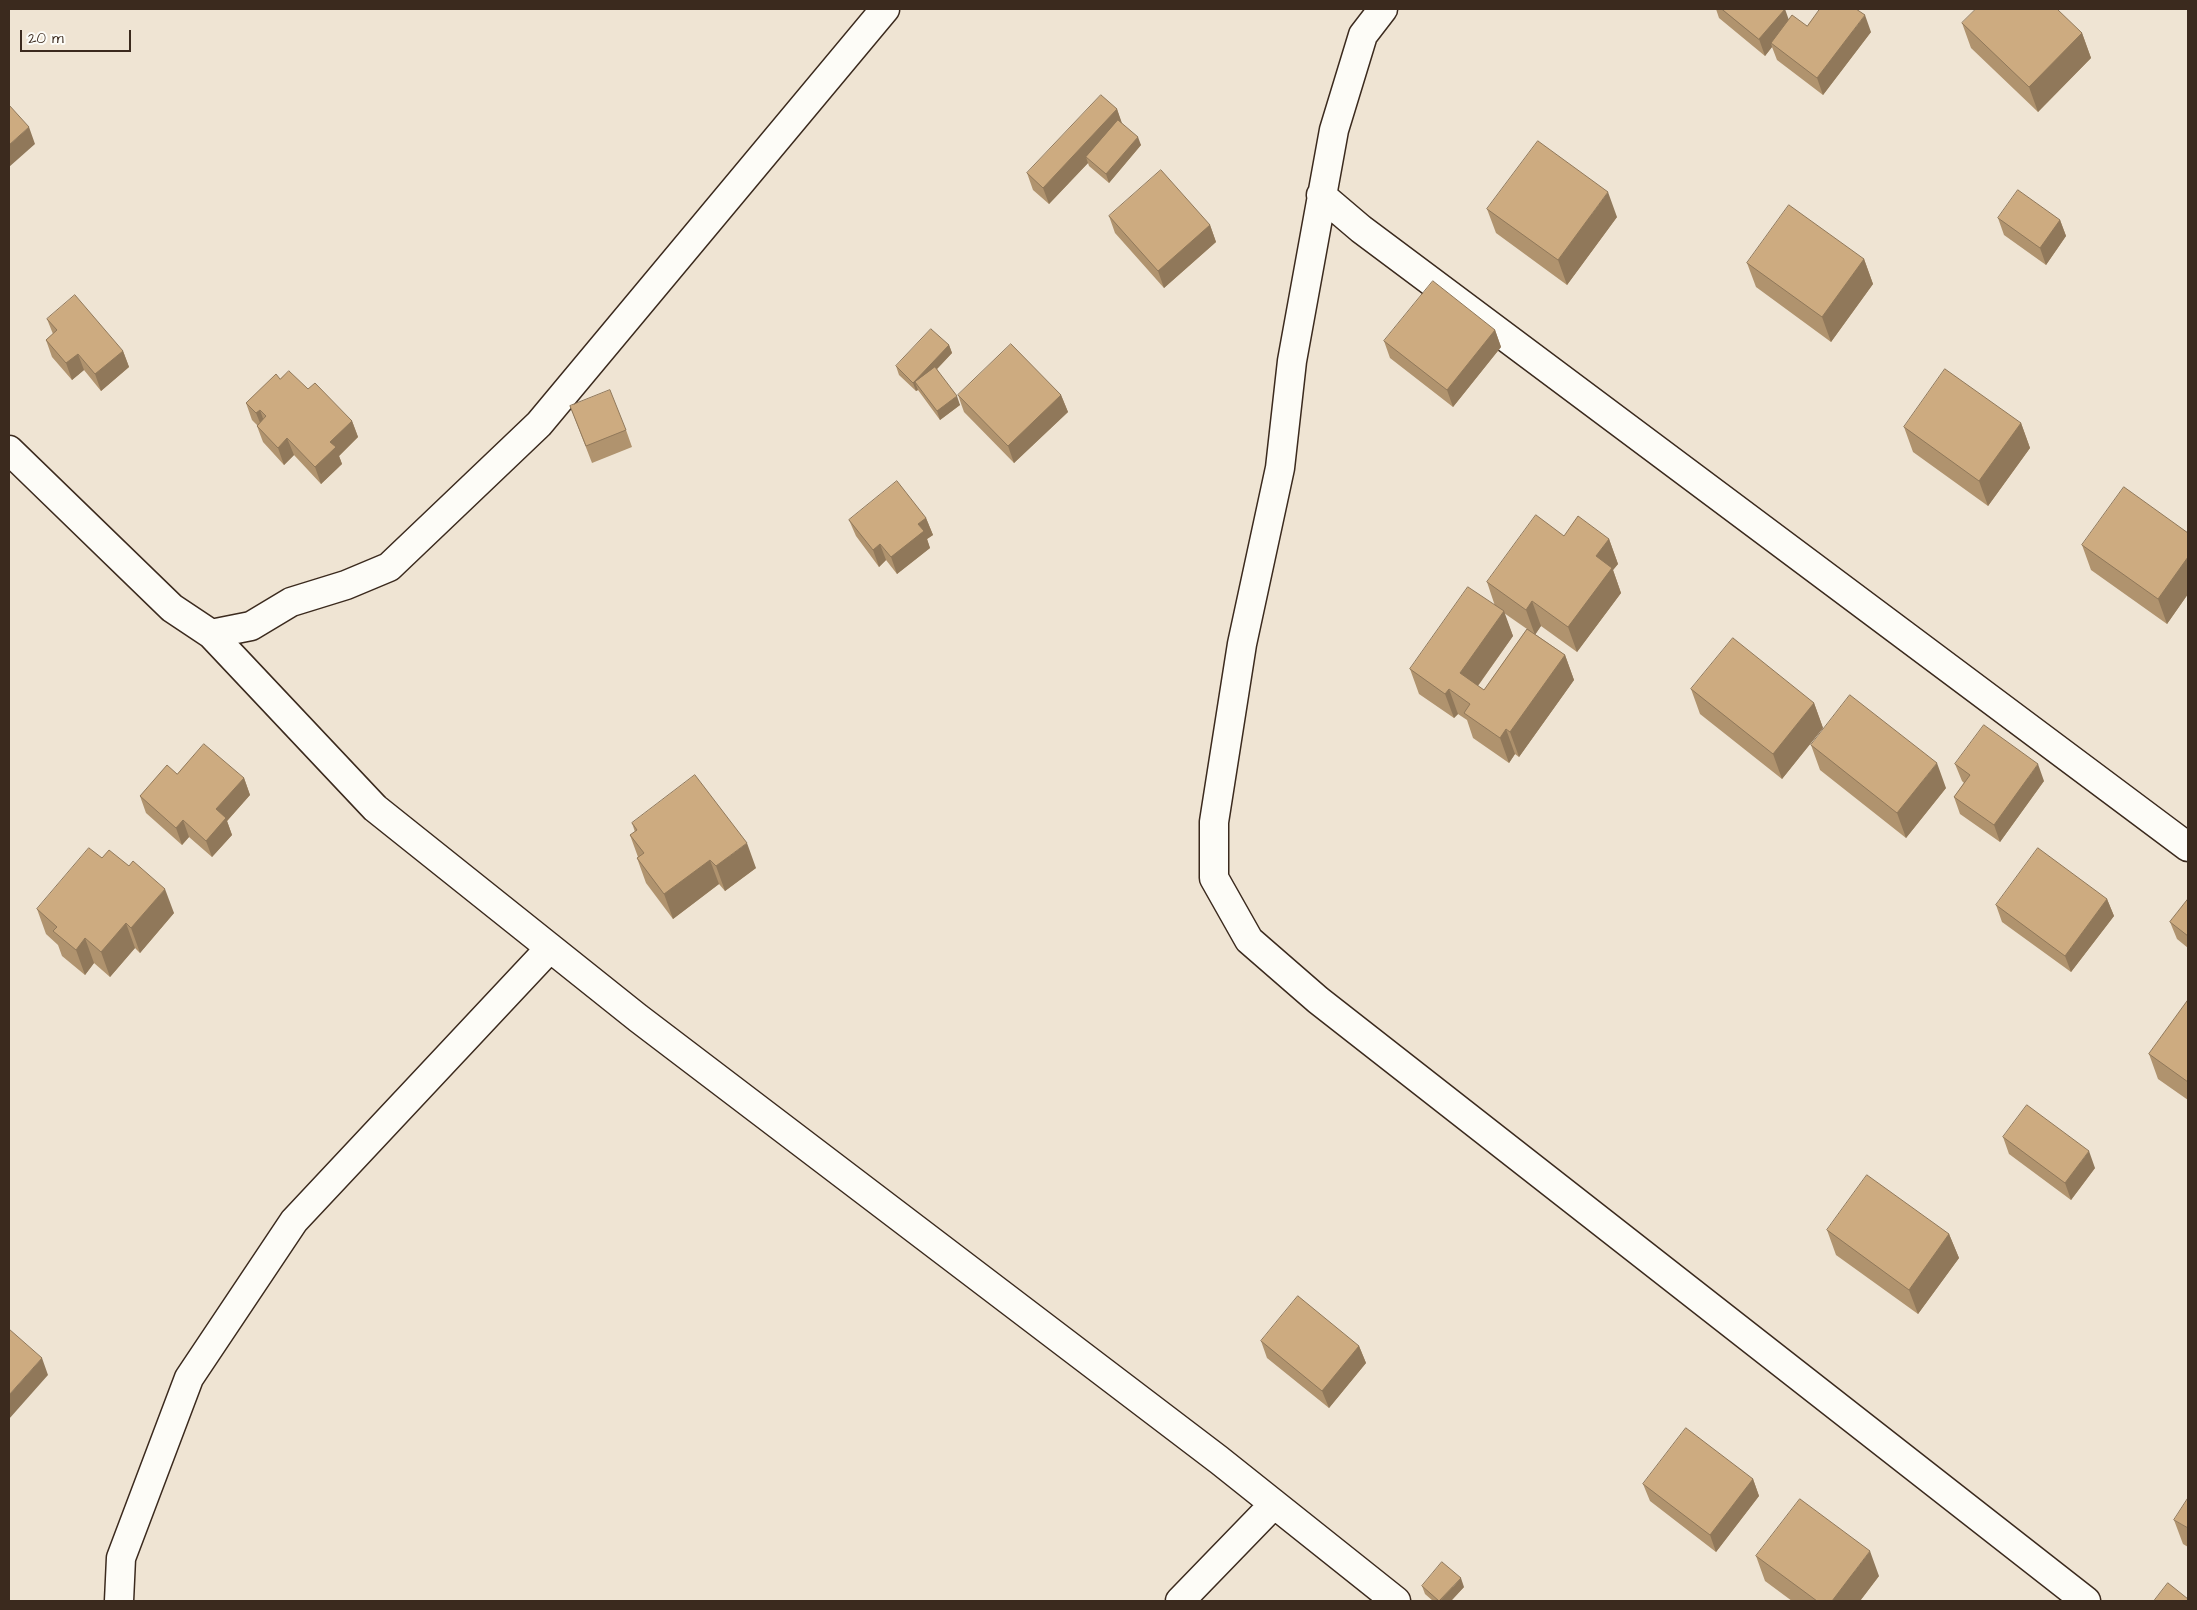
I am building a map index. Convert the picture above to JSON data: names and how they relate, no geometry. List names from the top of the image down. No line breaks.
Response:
{"scale_bar":"20 m"}
